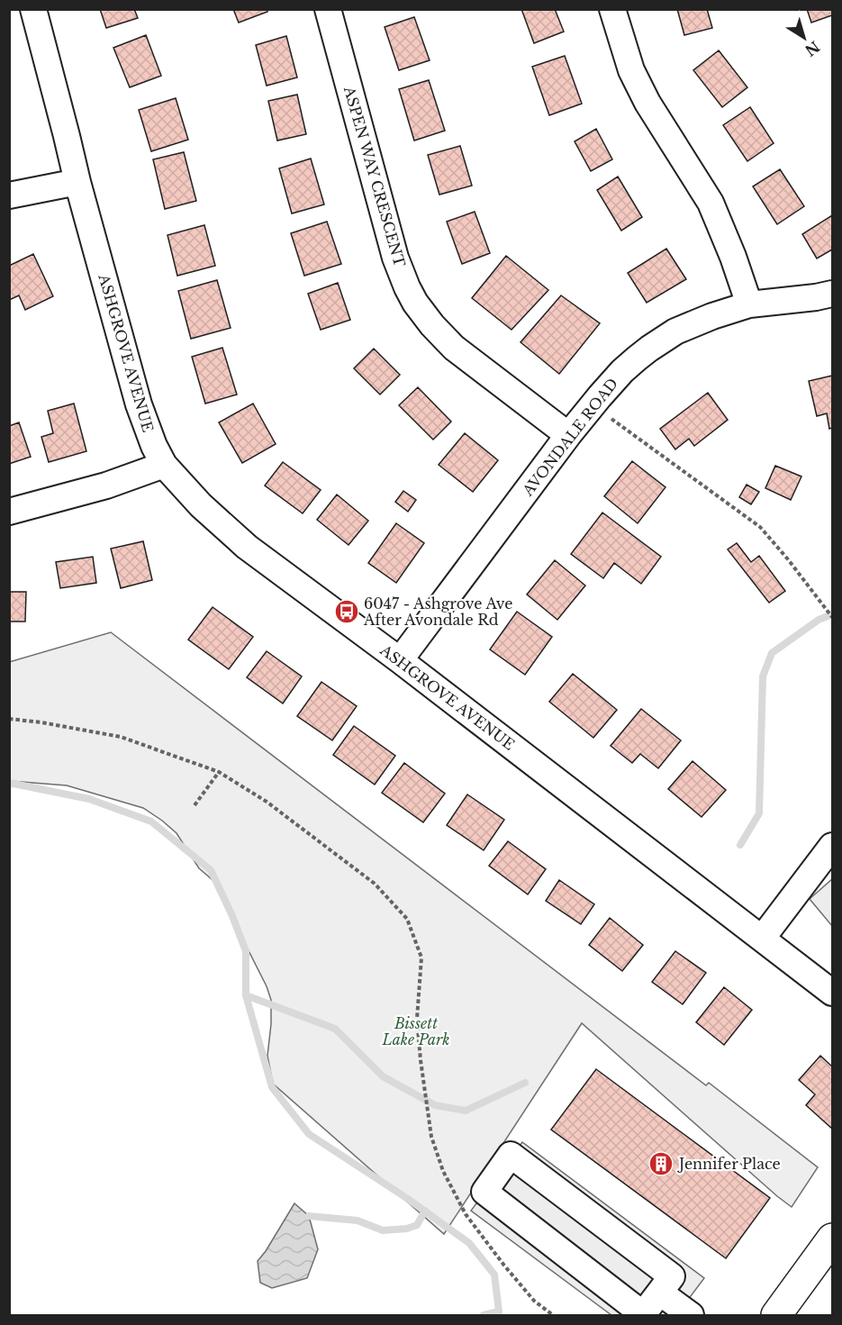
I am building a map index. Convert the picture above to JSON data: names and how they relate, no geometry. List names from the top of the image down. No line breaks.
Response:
{"streets":{"street":["ASPEN WAY CRESCENT","ASHGROVE AVENUE","AVONDALE ROAD"]},"crossings":[["ASPEN WAY CRESCENT","AVONDALE ROAD"],["ASHGROVE AVENUE","AVONDALE ROAD"]],"parks":["Bissett Lake Park"],"places":{"bus stop":["6047 - Ashgrove Ave After Avondale Rd"],"building":["Jennifer Place"]},"north":"bottom right"}
